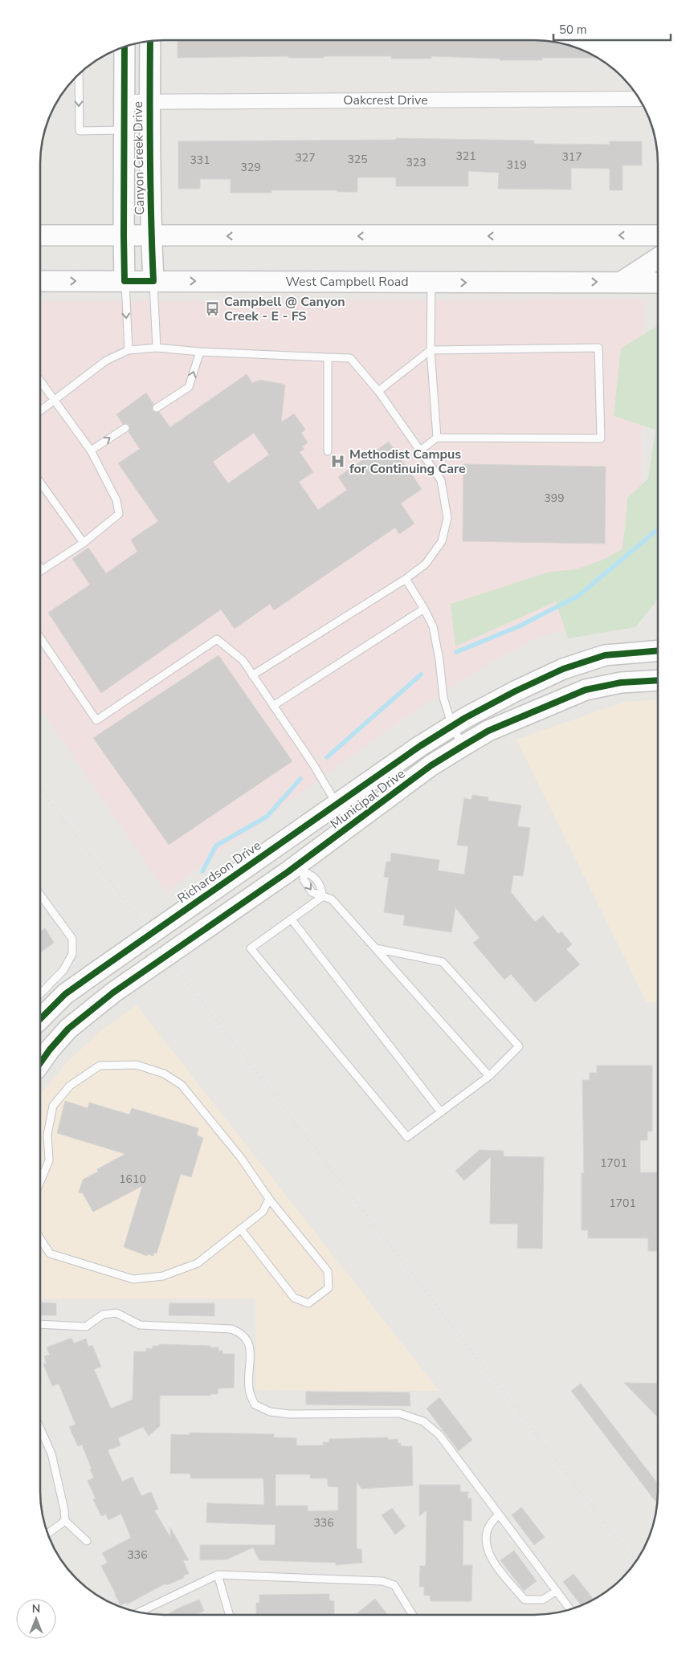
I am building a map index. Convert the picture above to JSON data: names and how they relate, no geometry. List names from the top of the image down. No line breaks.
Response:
{"streets":{"street":["Oakcrest Drive","Canyon Creek Drive","West Campbell Road","Municipal Drive","Richardson Drive"]},"crossings":[["Oakcrest Drive","Canyon Creek Drive"],["Canyon Creek Drive","West Campbell Road"]],"places":{"bus stop":["Campbell @ Canyon Creek - E - FS"],"hospital":["Methodist Campus for Continuing Care"]},"house_numbers":["321","317","327","325","331","323","319","329","399","1701","1610","1701","336","336"],"scale_bar":"50 m","north":"top"}
